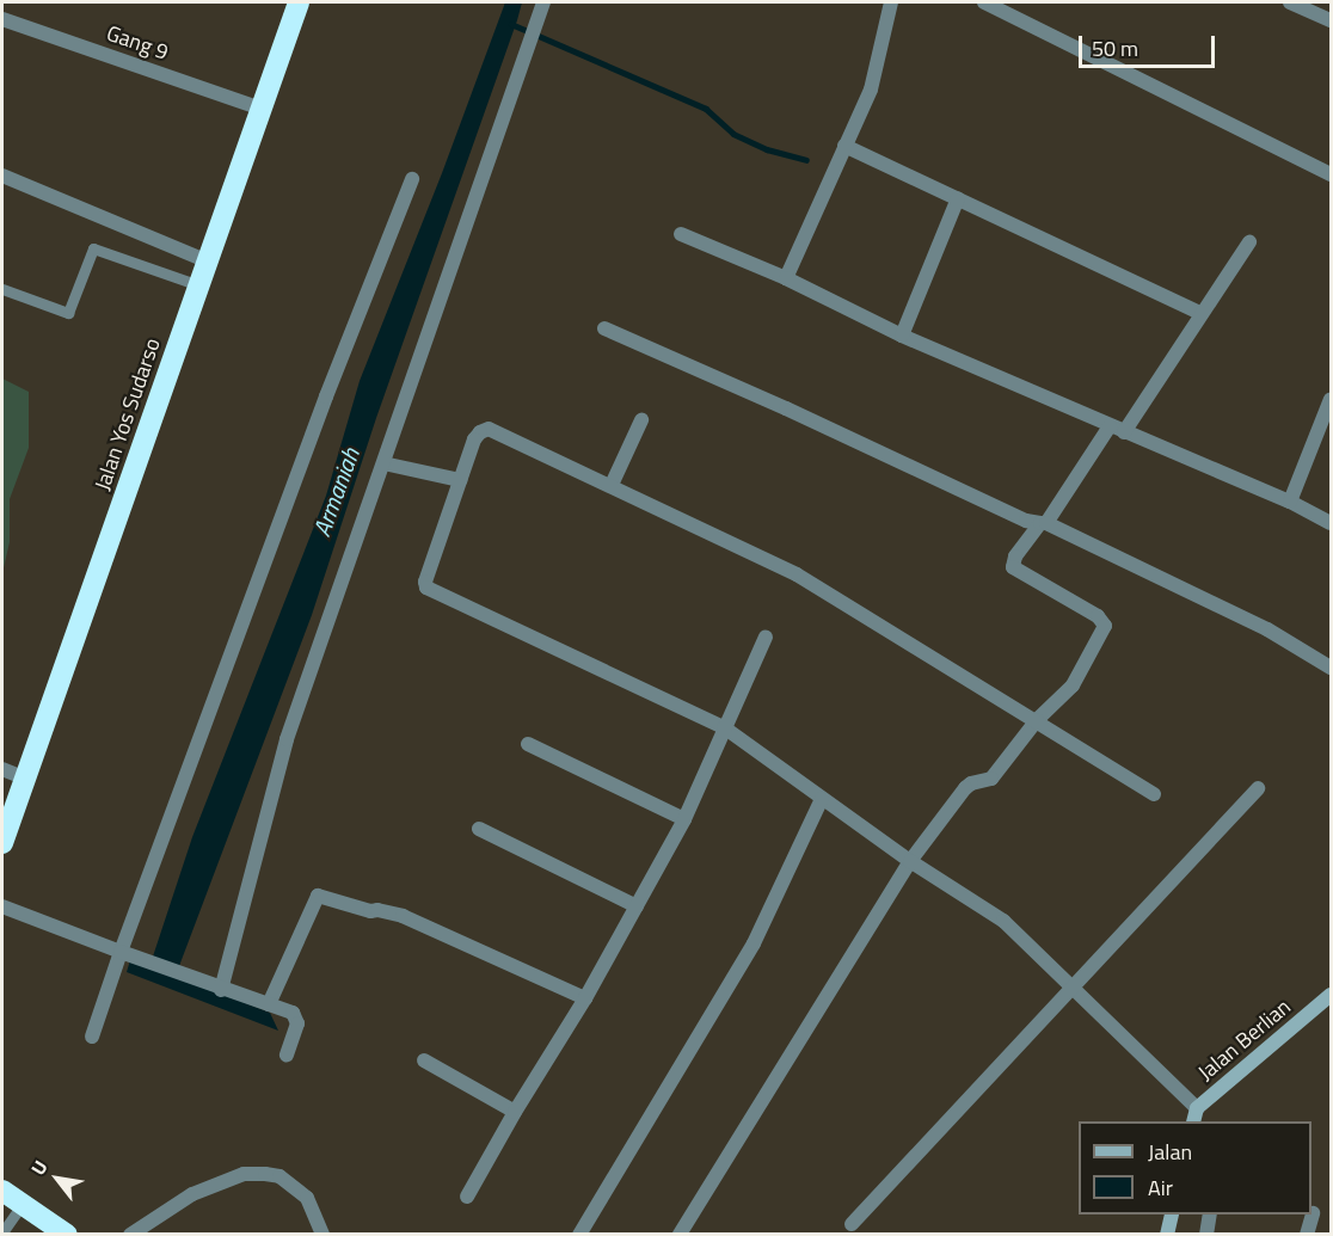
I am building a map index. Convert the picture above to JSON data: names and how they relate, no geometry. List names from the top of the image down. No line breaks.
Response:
{"streets":{"highway":["Jalan Yos Sudarso"],"street":["Gang 9","Jalan Berlian"]},"crossings":[["Gang 9","Jalan Yos Sudarso"]],"water":["Armaniah"],"legend":["Jalan","Air"],"scale_bar":"50 m","north":"top left"}
